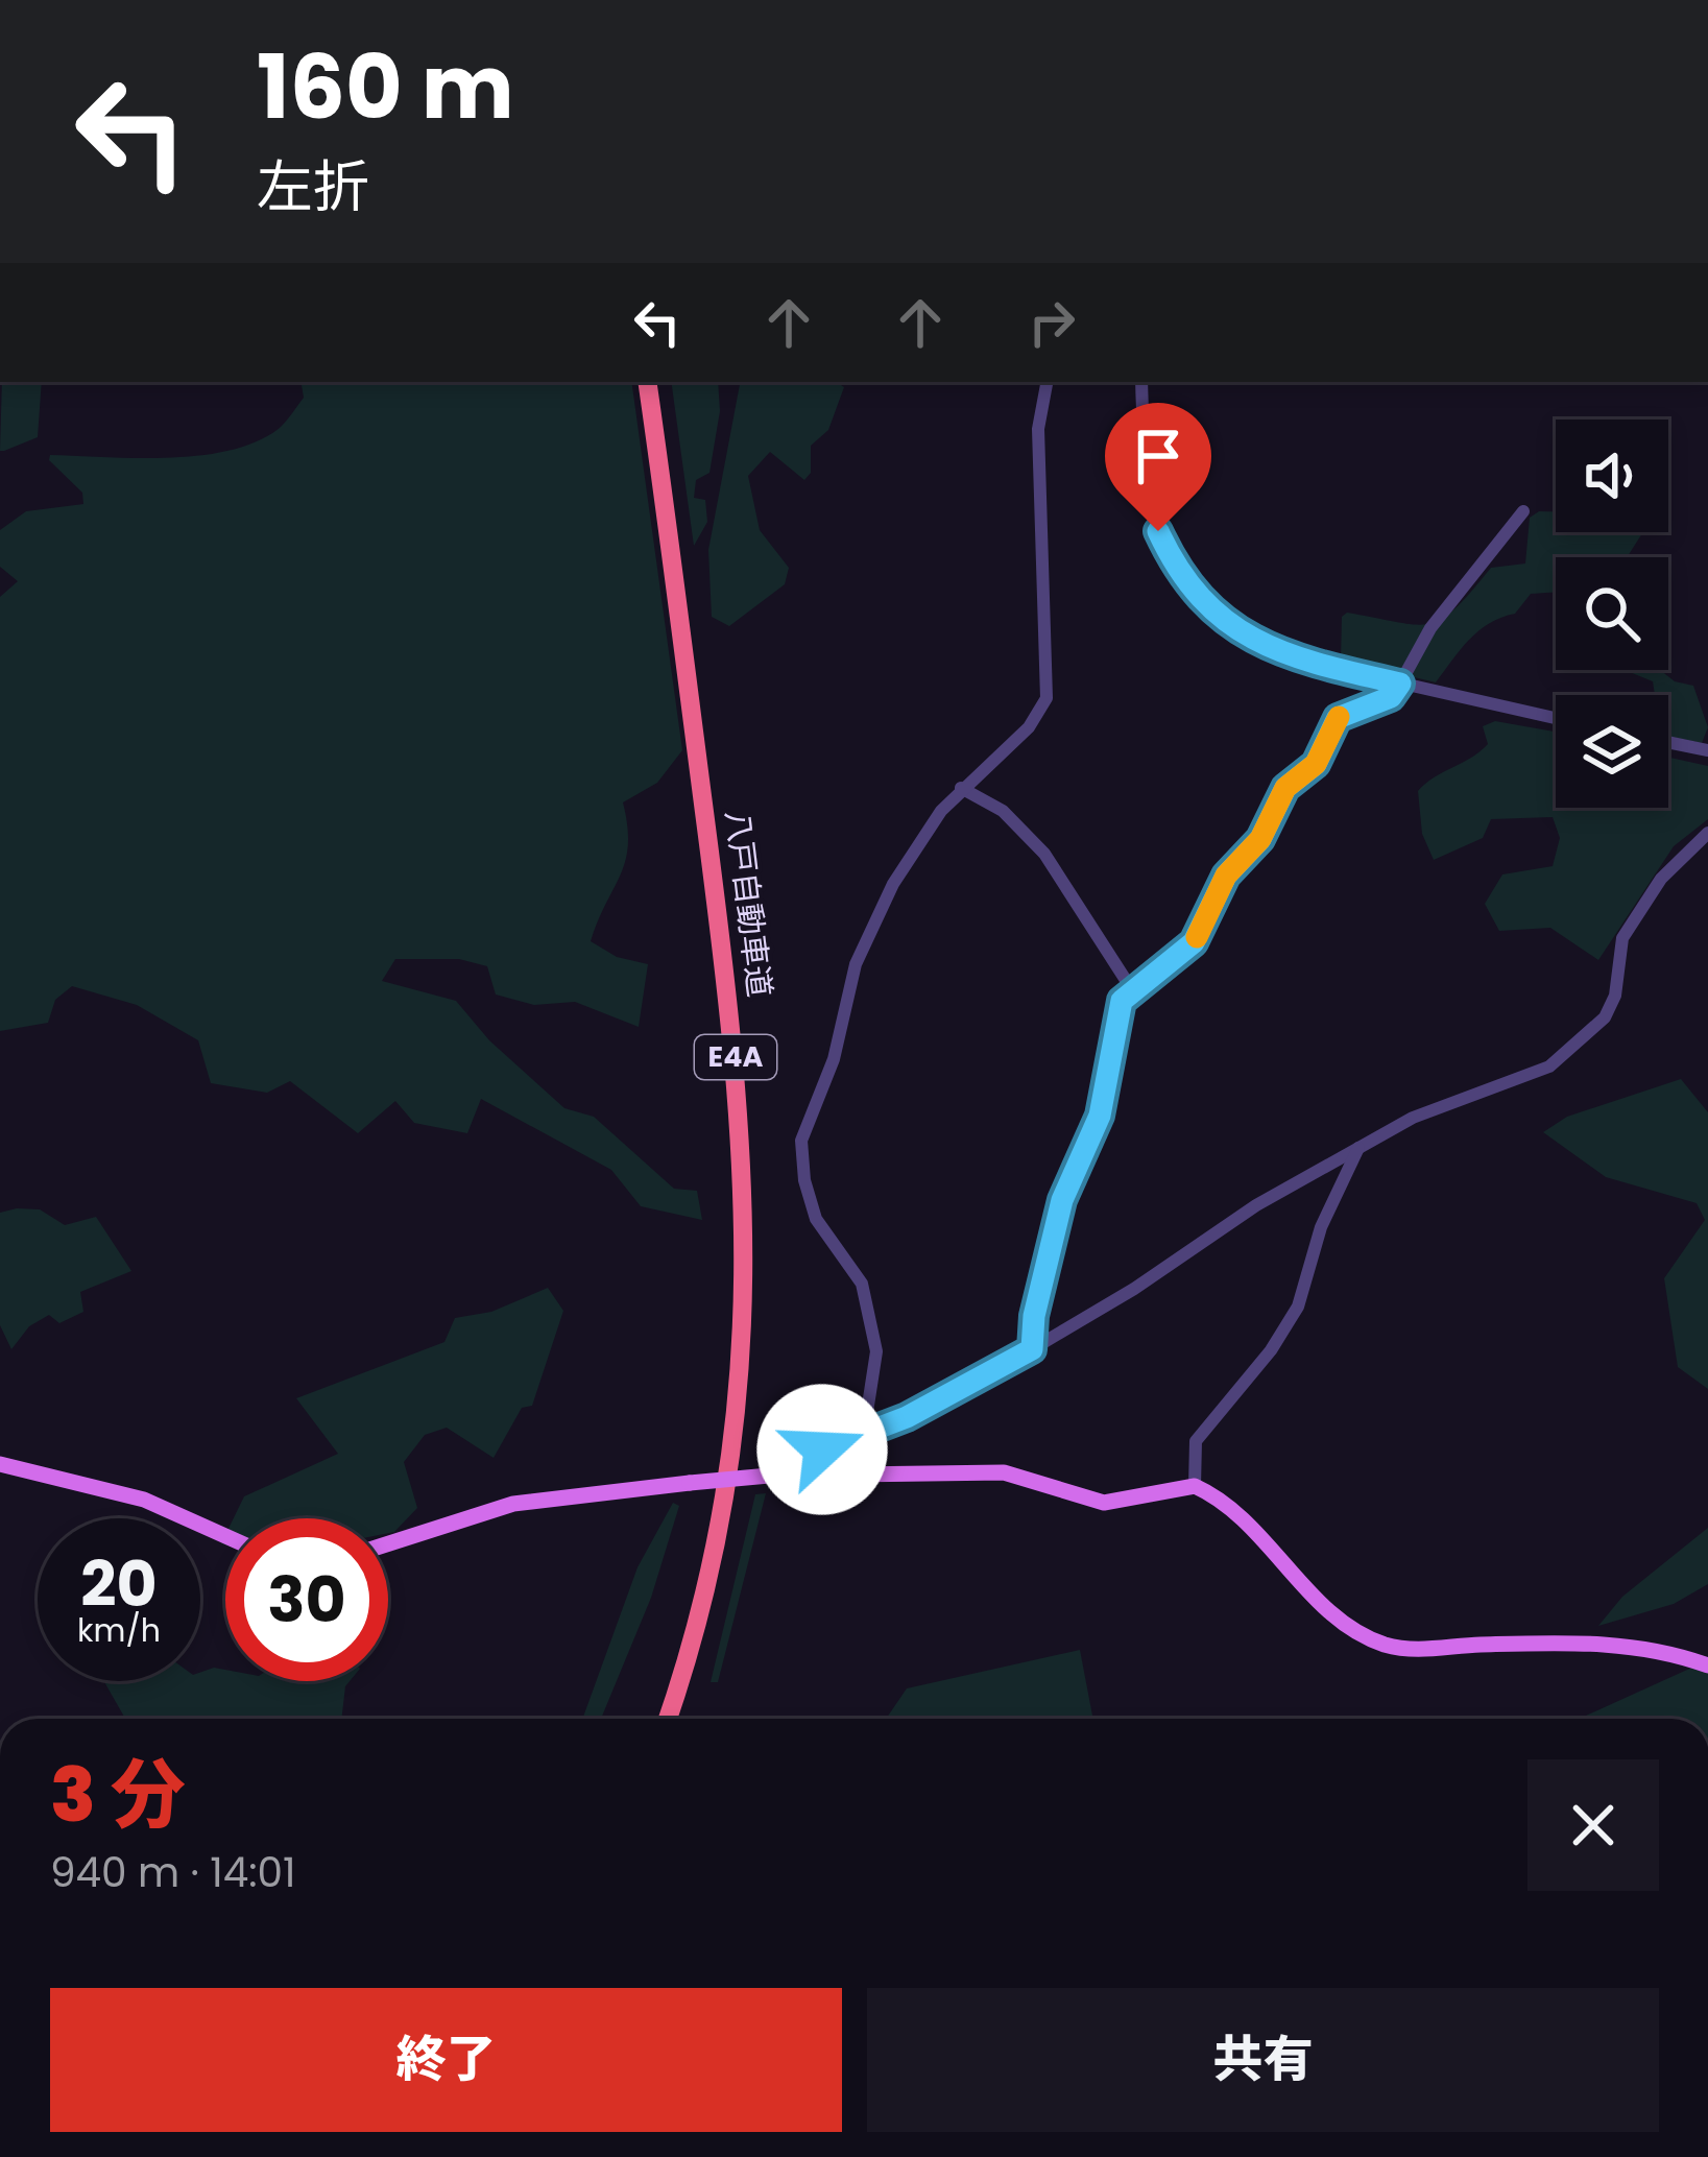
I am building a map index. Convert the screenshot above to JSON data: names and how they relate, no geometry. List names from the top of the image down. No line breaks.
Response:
{"streets":{"highway":["八戸自動車道","E4A"]},"page":{"turn":["160 m","左折"],"speed":"20 km/h","limit":"30","heading":["3 分","940 m · 14:01"],"buttons":["終了","共有"]}}
